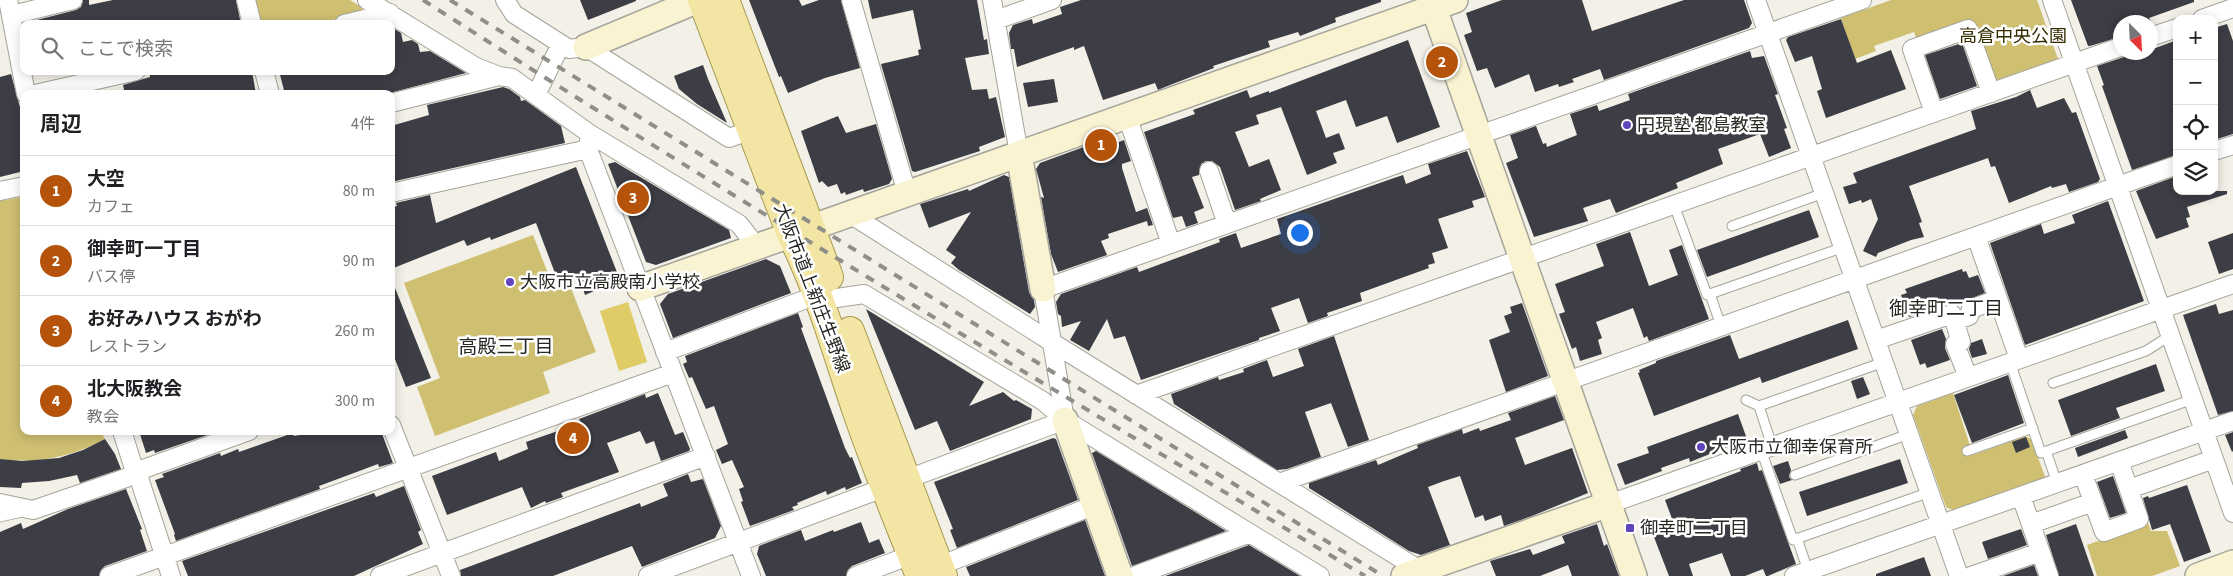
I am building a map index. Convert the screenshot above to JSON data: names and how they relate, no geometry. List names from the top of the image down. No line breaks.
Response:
{"streets":{"main road":["大阪市道上新庄生野線"]},"districts":["御幸町二丁目","高殿三丁目"],"parks":["高倉中央公園"],"places":{"other":["円現塾 都島教室","大阪市立高殿南小学校","大阪市立御幸保育所"],"transit":["御幸町二丁目"]},"north":"bottom right","page":{"map_buttons":["+","−"],"search":"ここで検索","pins":["2","1","3","4"],"heading":["周辺","4件"],"list":[{"mark":"1","name":"大空","note":"カフェ","value":"80 m"},{"mark":"2","name":"御幸町一丁目","note":"バス停","value":"90 m"},{"mark":"3","name":"お好みハウス おがわ","note":"レストラン","value":"260 m"},{"mark":"4","name":"北大阪教会","note":"教会","value":"300 m"}]}}
